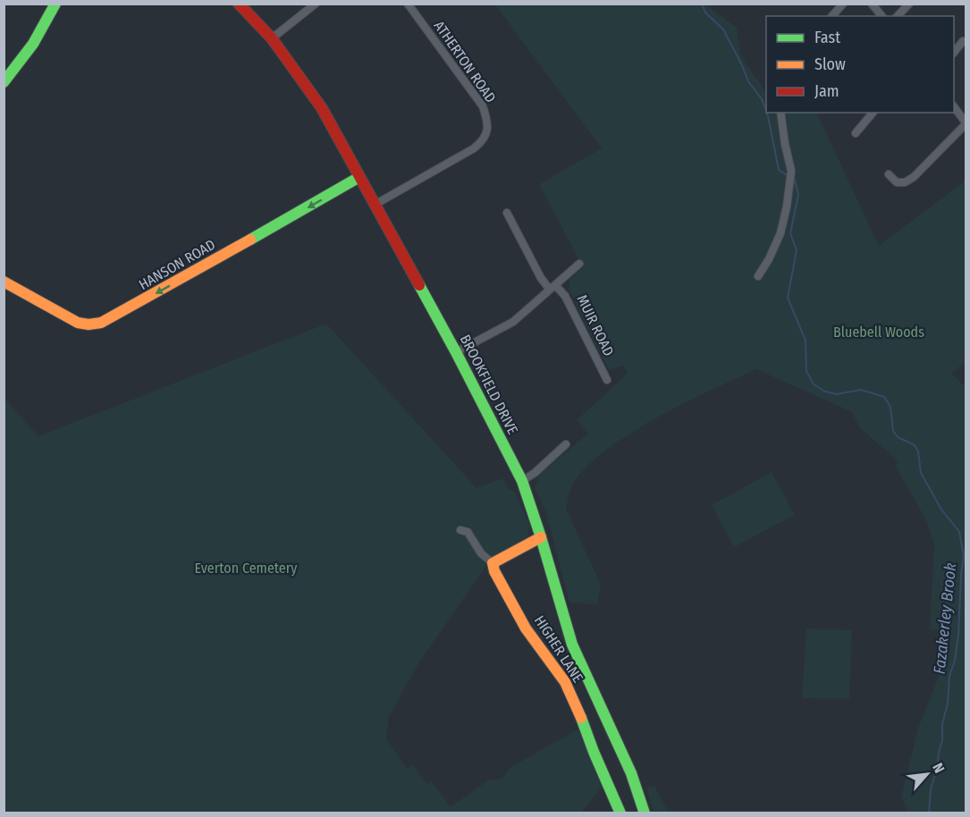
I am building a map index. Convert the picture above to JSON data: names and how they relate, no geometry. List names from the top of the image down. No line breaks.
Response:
{"streets":{"street":["ATHERTON ROAD","HANSON ROAD","MUIR ROAD","BROOKFIELD DRIVE","HIGHER LANE"]},"crossings":[["ATHERTON ROAD","BROOKFIELD DRIVE"],["HANSON ROAD","BROOKFIELD DRIVE"]],"one_way":["HANSON ROAD"],"water":["Fazakerley Brook"],"parks":["Bluebell Woods","Everton Cemetery"],"legend":["Fast","Slow","Jam"],"north":"top right"}
